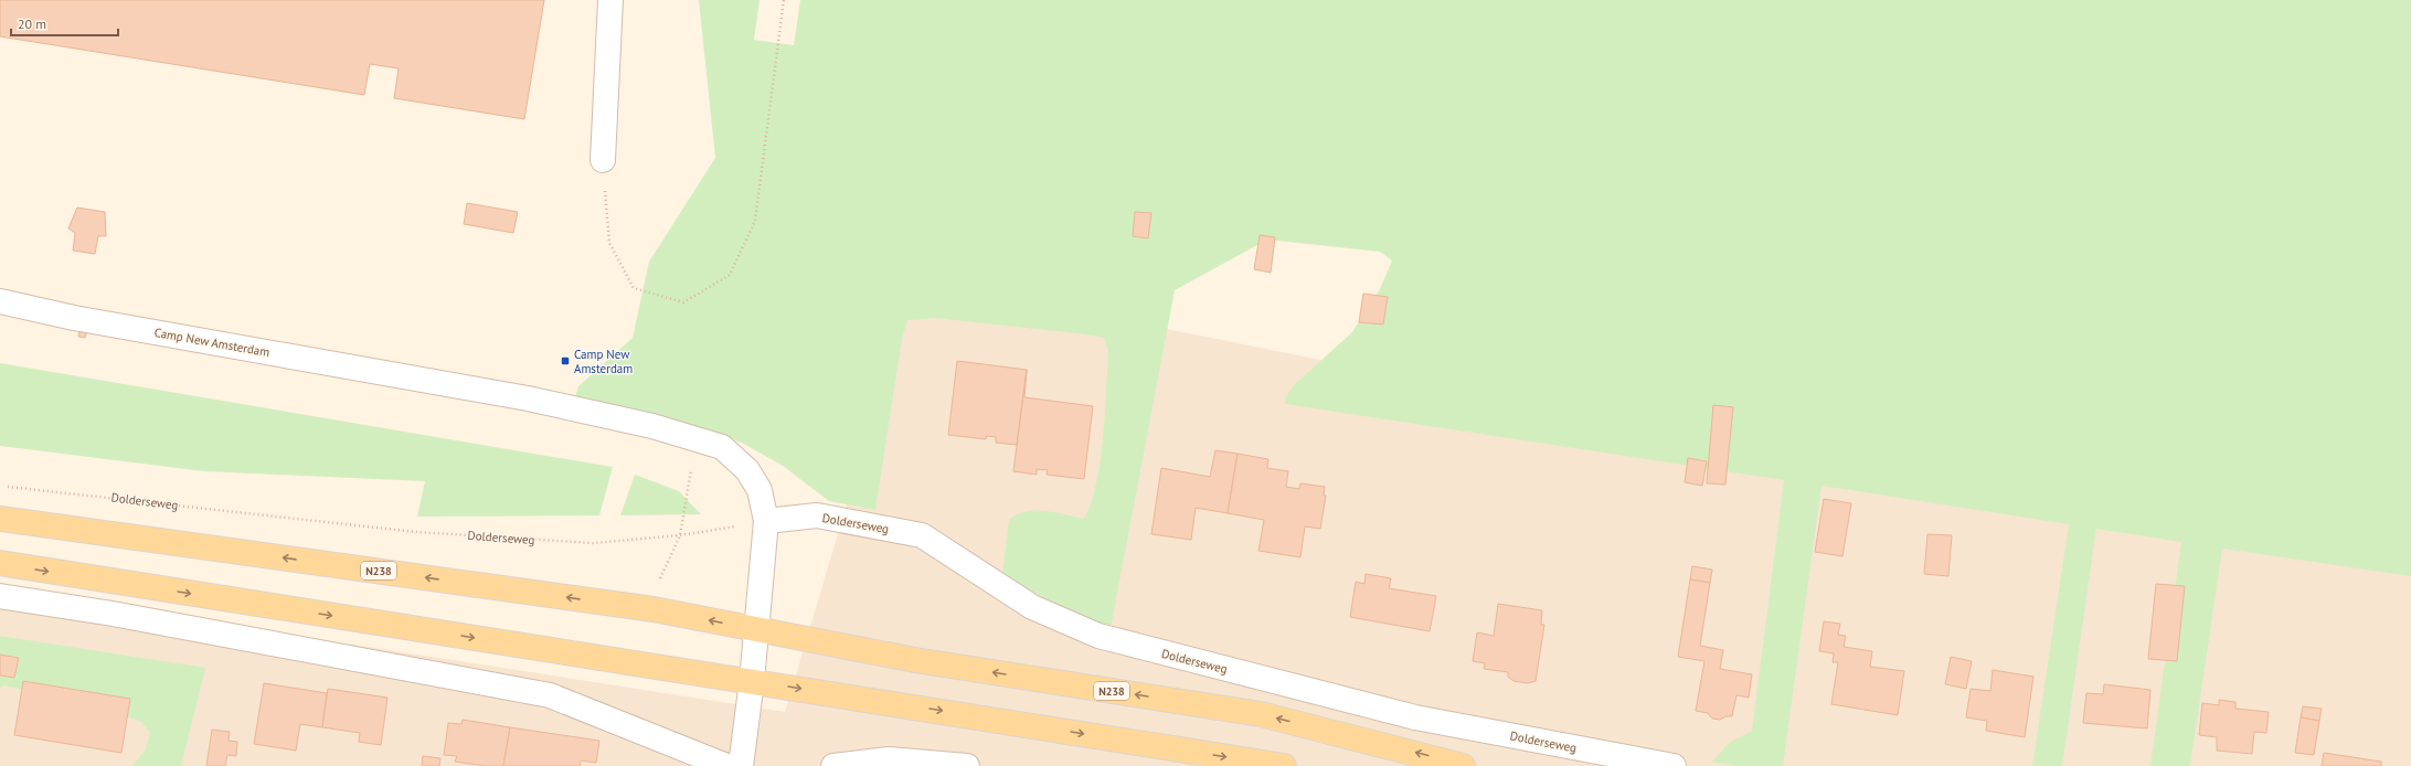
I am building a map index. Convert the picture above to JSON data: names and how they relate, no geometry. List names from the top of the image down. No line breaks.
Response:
{"streets":{"main road":["N238"],"street":["Camp New Amsterdam","Dolderseweg"]},"crossings":[["Camp New Amsterdam","Dolderseweg"],["Camp New Amsterdam","N238"]],"places":{"transit":["Camp New Amsterdam"]},"scale_bar":"20 m"}
